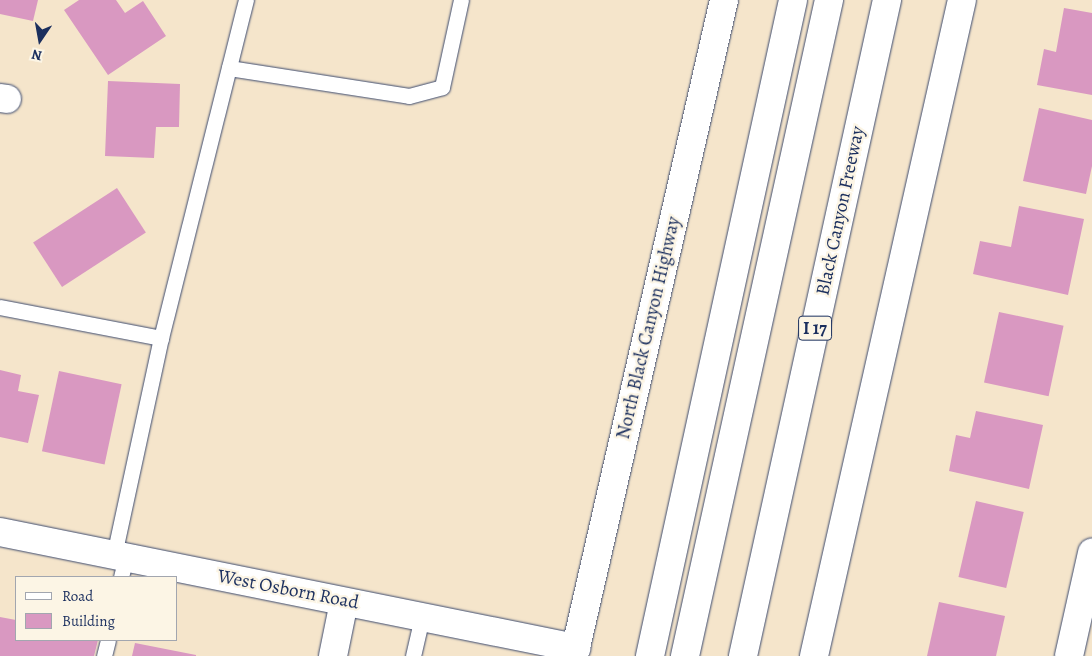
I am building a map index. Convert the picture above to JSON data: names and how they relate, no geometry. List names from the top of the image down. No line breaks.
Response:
{"streets":{"main road":["Black Canyon Freeway","North Black Canyon Highway","I 17","West Osborn Road"]},"crossings":[["North Black Canyon Highway","West Osborn Road"]],"legend":["Road","Building"],"north":"bottom"}
